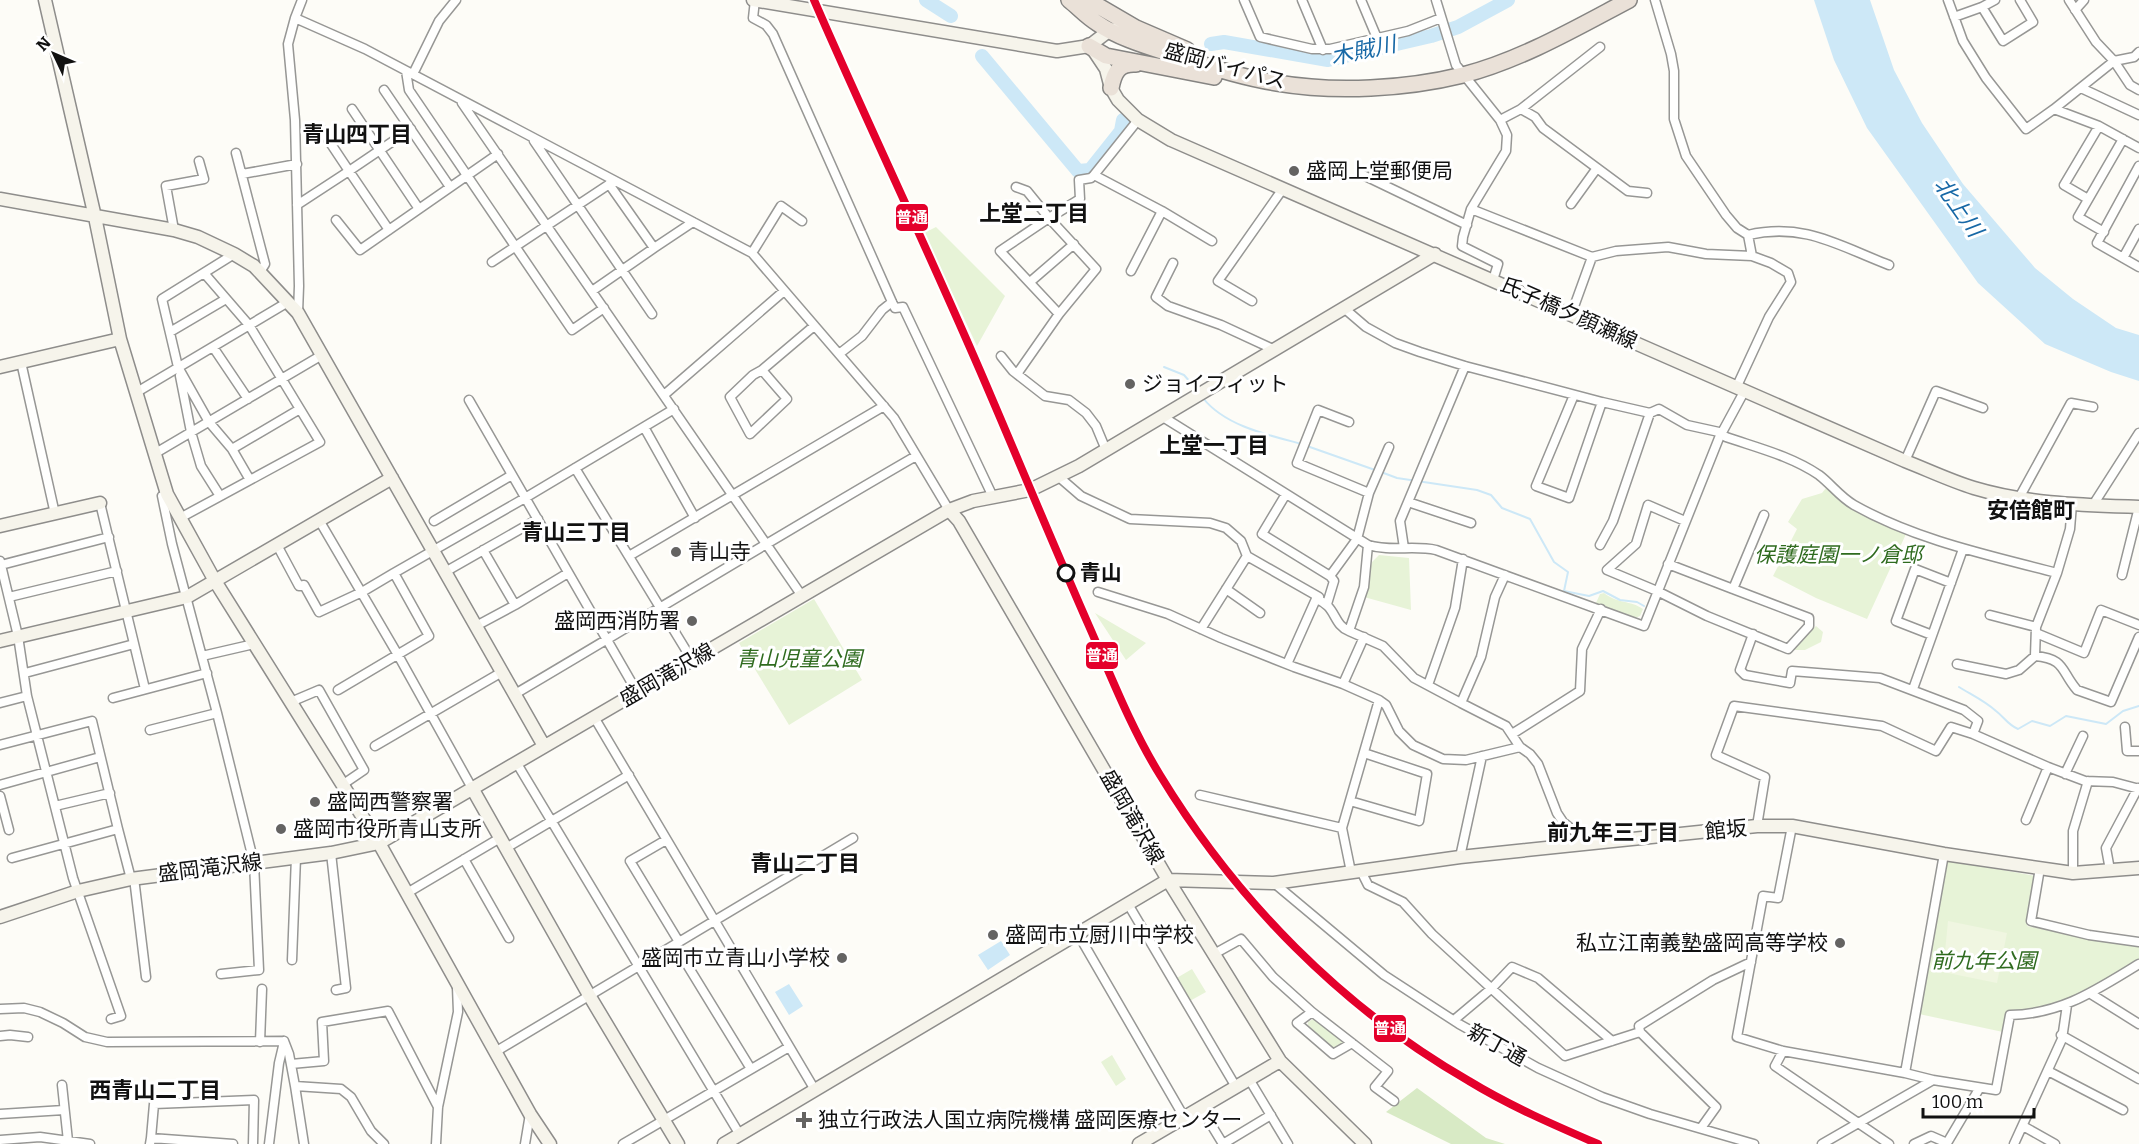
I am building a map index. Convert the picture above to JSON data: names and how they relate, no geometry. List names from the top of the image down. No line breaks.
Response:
{"streets":{"highway":["盛岡バイパス"],"street":["氏子橋夕顔瀬線","盛岡滝沢線","館坂","新丁通"]},"crossings":[["盛岡滝沢線","館坂"],["館坂","新丁通"]],"districts":["青山四丁目","上堂二丁目","上堂一丁目","安倍館町","青山三丁目","前九年三丁目","青山二丁目","西青山二丁目"],"water":["木賊川","北上川"],"parks":["保護庭園一ノ倉邸","青山児童公園","前九年公園"],"places":{"other":["盛岡上堂郵便局","ジョイフィット","青山寺","青山","盛岡西消防署","盛岡西警察署","盛岡市役所青山支所","盛岡市立厨川中学校","私立江南義塾盛岡高等学校","盛岡市立青山小学校"],"health":["独立行政法人国立病院機構 盛岡医療センター"]},"lines":["transit line 普通"],"scale_bar":"100 m","north":"top left"}
